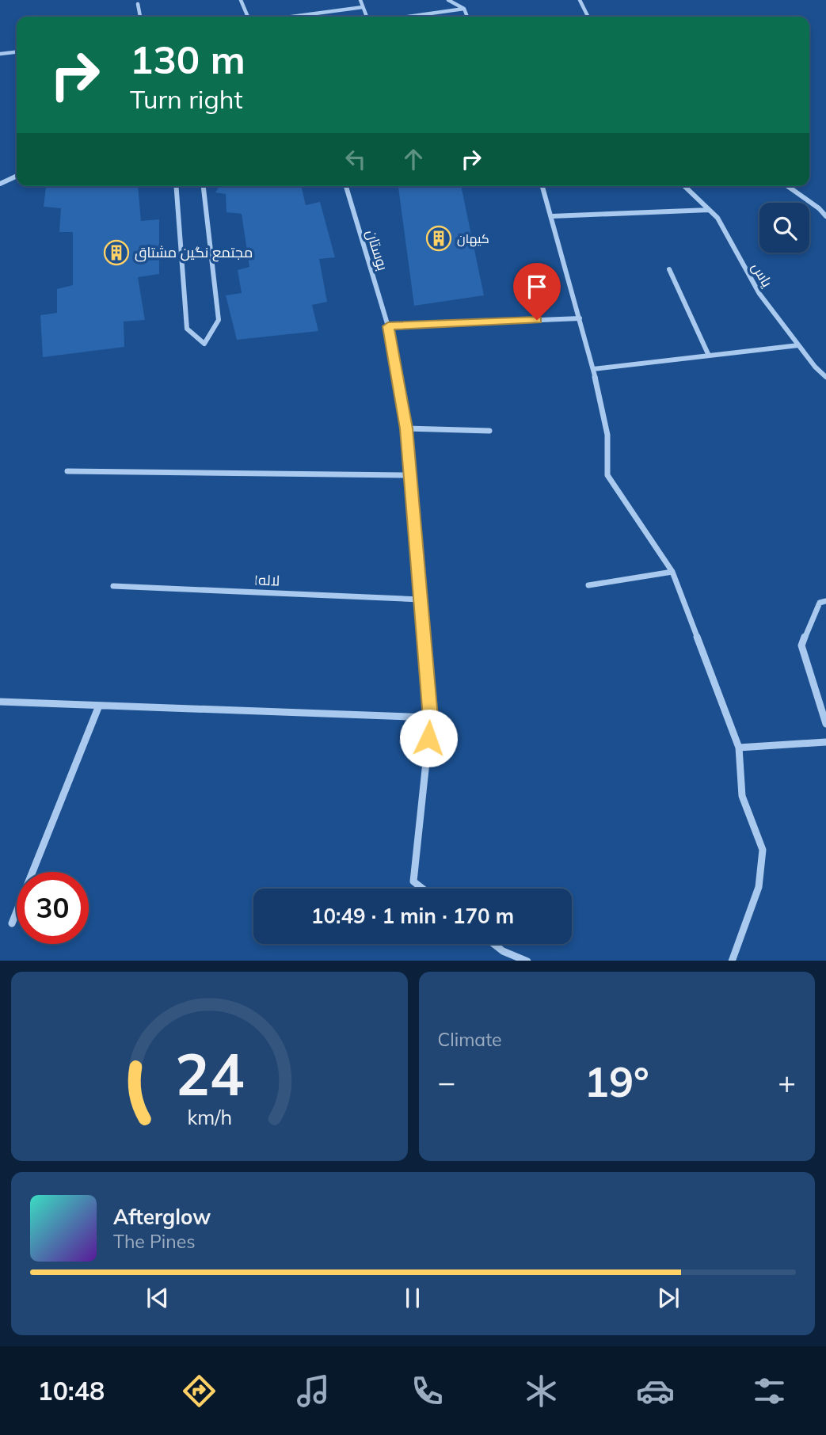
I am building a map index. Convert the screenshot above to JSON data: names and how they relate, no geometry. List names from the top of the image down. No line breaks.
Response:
{"streets":{"street":["بوستان","یاس","لاله۱"]},"crossings":[["بوستان","لاله۱"]],"places":{"building":["کیهان","مجتمع نگین مشتاق"]},"page":{"turn":["130 m","Turn right"],"limit":"30","trip":"10:49 · 1 min · 170 m","tile":"Climate","heat":["−","19°","+"],"song":["Afterglow","The Pines"],"tabs":"10:48","gauge":["24","km/h"]}}
